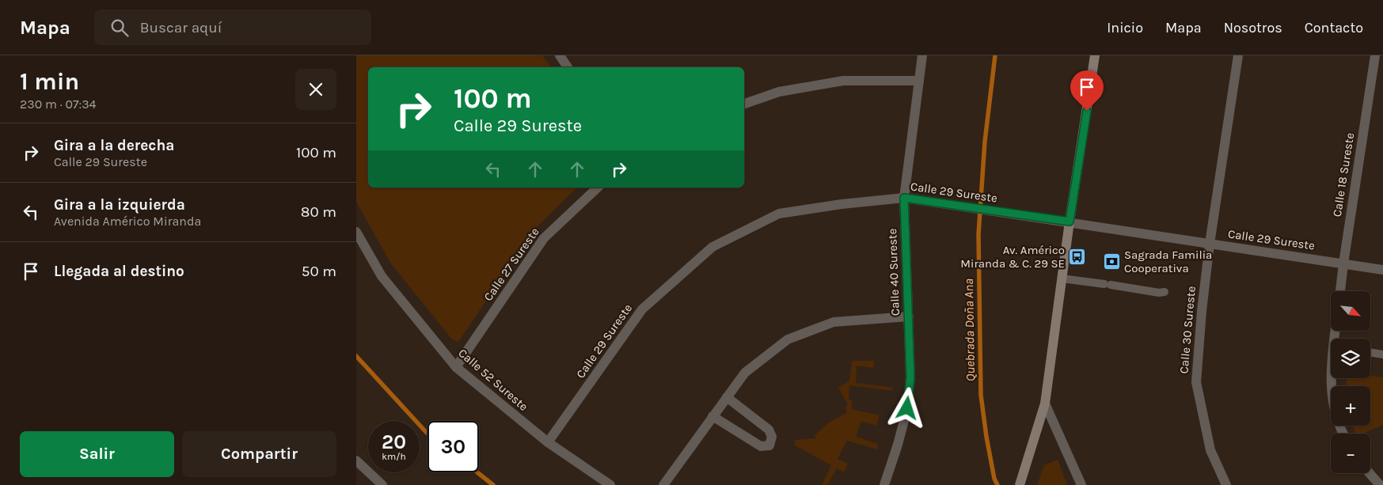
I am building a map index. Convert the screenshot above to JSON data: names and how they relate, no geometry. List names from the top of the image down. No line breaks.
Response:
{"streets":{"street":["Calle 18 Sureste","Calle 29 Sureste","Calle 27 Sureste","Calle 40 Sureste","Calle 30 Sureste","Calle 52 Sureste"]},"crossings":[["Calle 18 Sureste","Calle 29 Sureste"],["Calle 29 Sureste","Calle 40 Sureste"],["Calle 29 Sureste","Calle 30 Sureste"],["Calle 29 Sureste","Calle 52 Sureste"],["Calle 27 Sureste","Calle 52 Sureste"]],"water":["Quebrada Doña Ana"],"places":{"bus stop":["Av. Américo Miranda & C. 29 SE"],"bank":["Sagrada Familia Cooperativa"]},"north":"bottom right","page":{"header":"Mapa","search":"Buscar aquí","nav":["Inicio","Mapa","Nosotros","Contacto"],"heading":["1 min","230 m · 07:34"],"turn":["100 m","Calle 29 Sureste"],"list":[{"name":"Gira a la derecha","note":"Calle 29 Sureste","value":"100 m"},{"name":"Gira a la izquierda","note":"Avenida Américo Miranda","value":"80 m"},{"name":"Llegada al destino","value":"50 m"}],"map_buttons":["+","−"],"speed":"20 km/h","limit":"30","buttons":["Salir","Compartir"]}}
